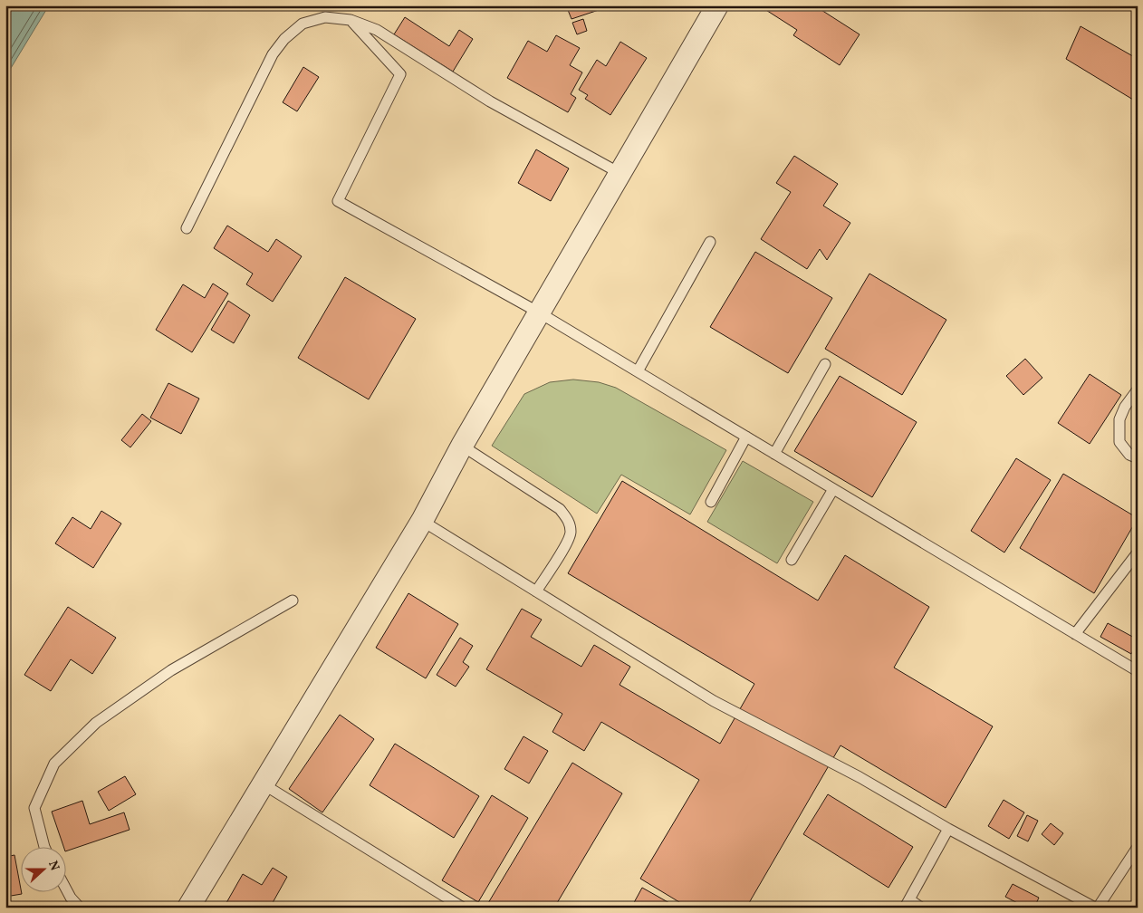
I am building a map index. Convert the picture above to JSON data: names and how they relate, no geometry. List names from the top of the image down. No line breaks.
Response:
{"north":"right"}
